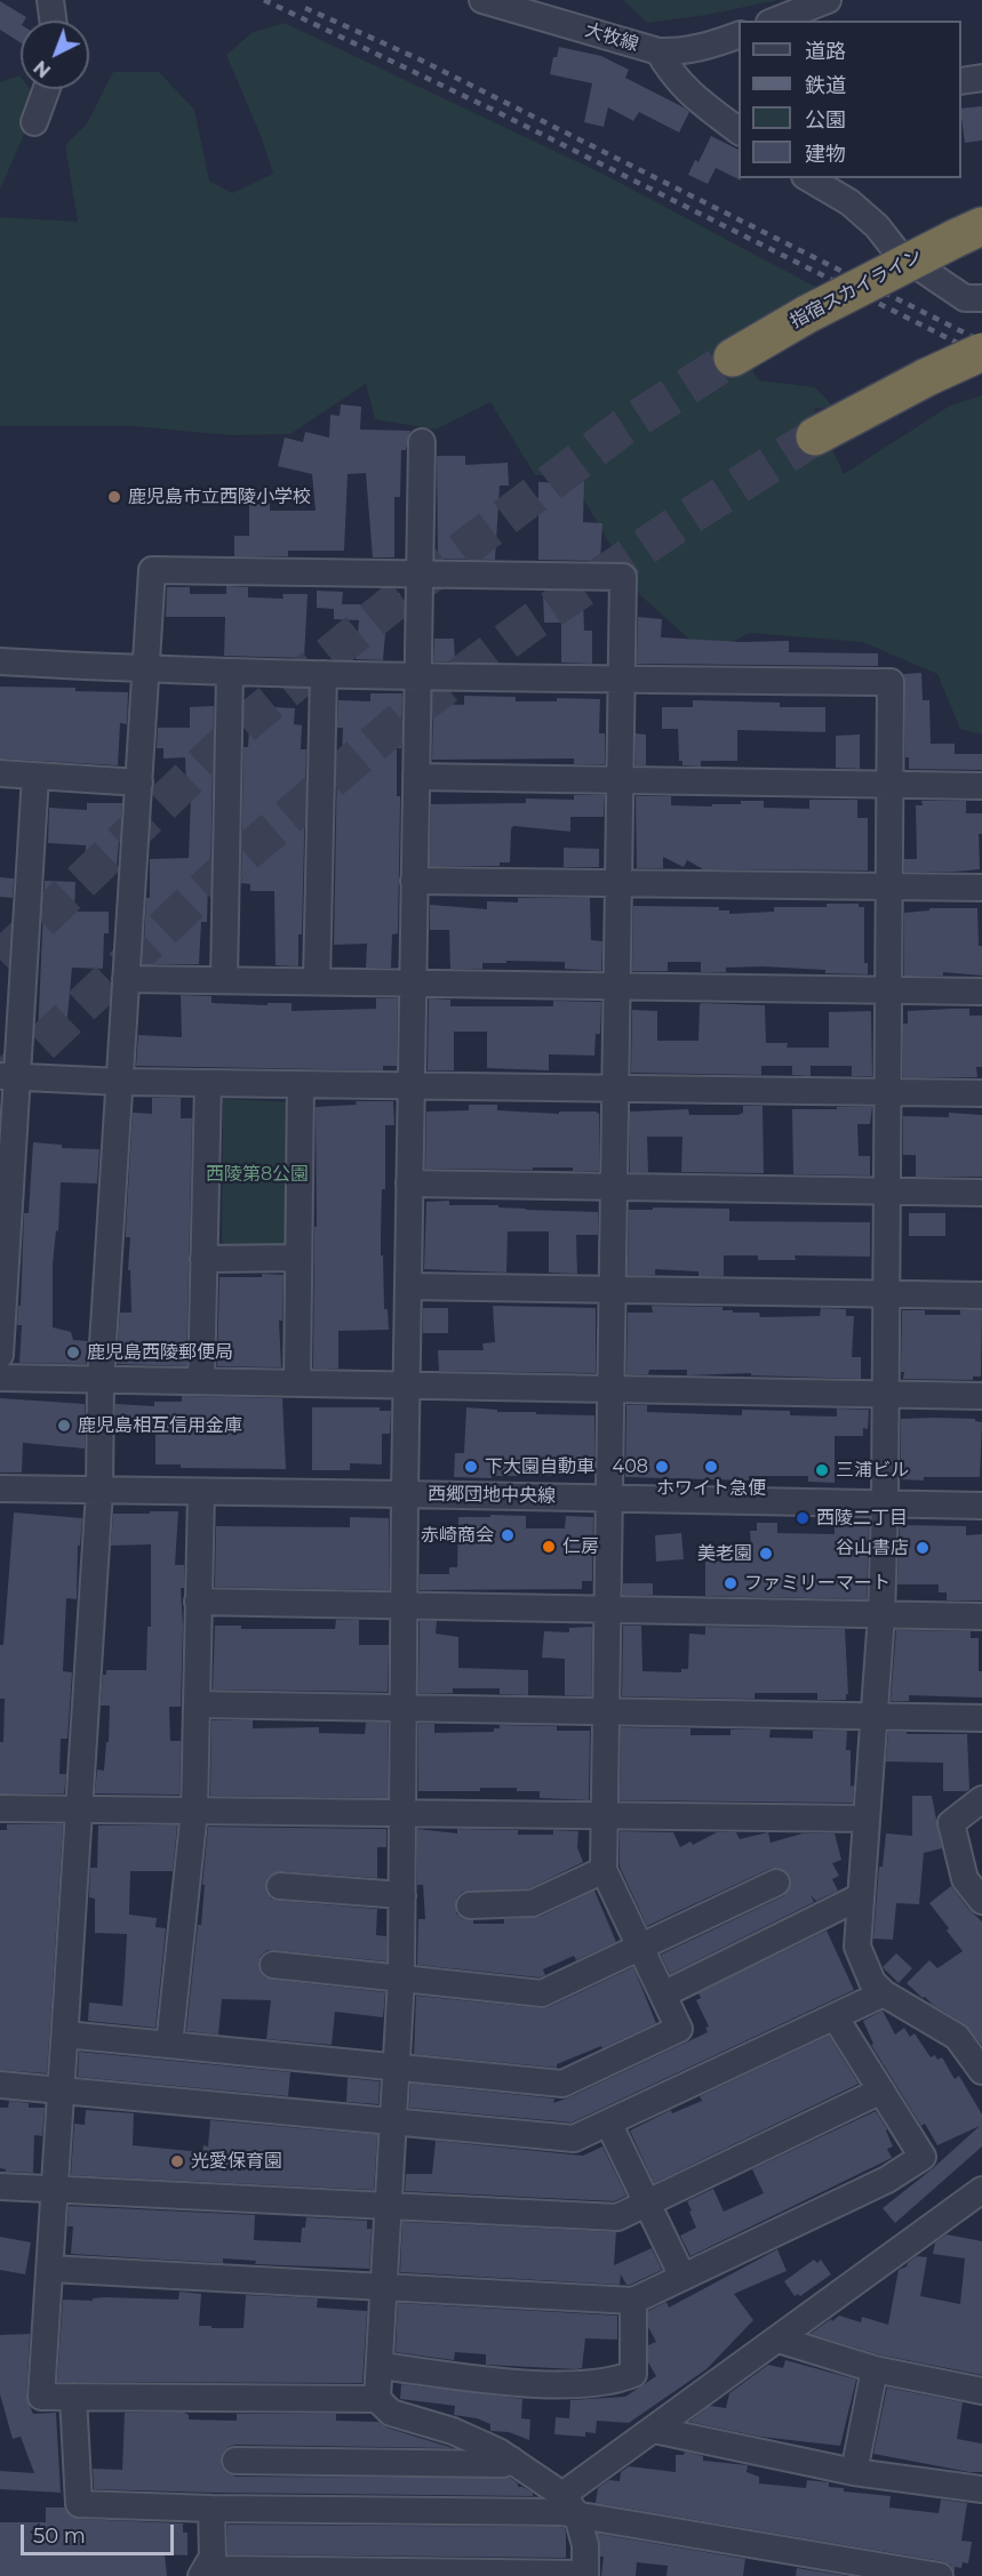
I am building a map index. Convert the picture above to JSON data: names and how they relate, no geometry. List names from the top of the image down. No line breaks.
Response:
{"streets":{"highway":["指宿スカイライン"],"street":["大牧線","西郷団地中央線"]},"parks":["西陵第8公園"],"places":["鹿児島市立西陵小学校","鹿児島西陵郵便局","鹿児島相互信用金庫","下大園自動車","408","ホワイト急便","三浦ビル","西陵二丁目","赤崎商会","仁房","谷山書店","美老園","ファミリーマート","光愛保育園"],"legend":["道路","鉄道","公園","建物"],"scale_bar":"50 m","north":"bottom left"}
